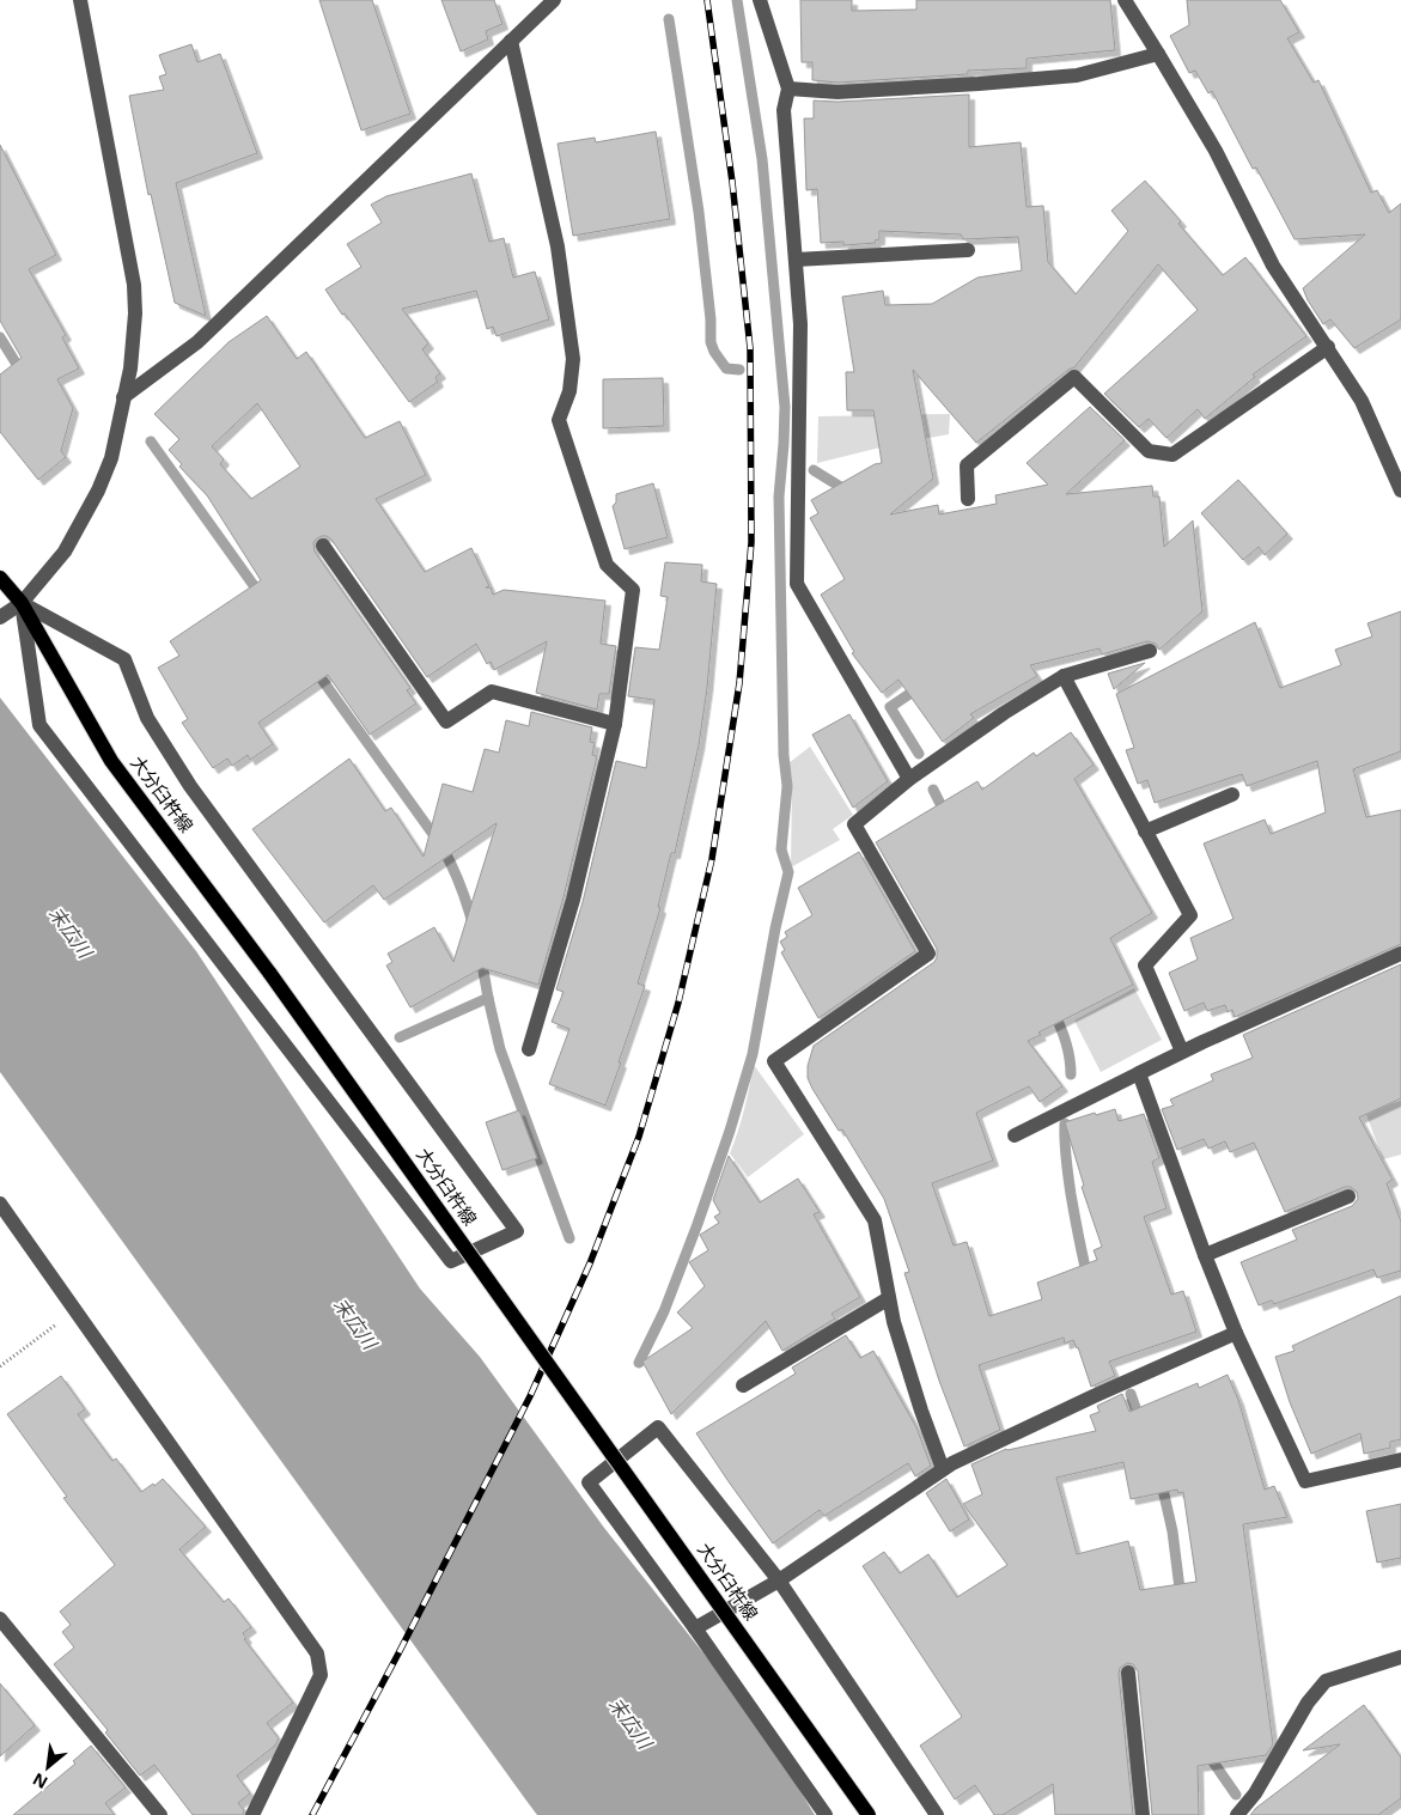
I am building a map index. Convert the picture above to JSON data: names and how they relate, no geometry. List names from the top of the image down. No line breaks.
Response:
{"streets":{"main road":["大分臼杵線"]},"water":["末広川"],"north":"bottom left"}
